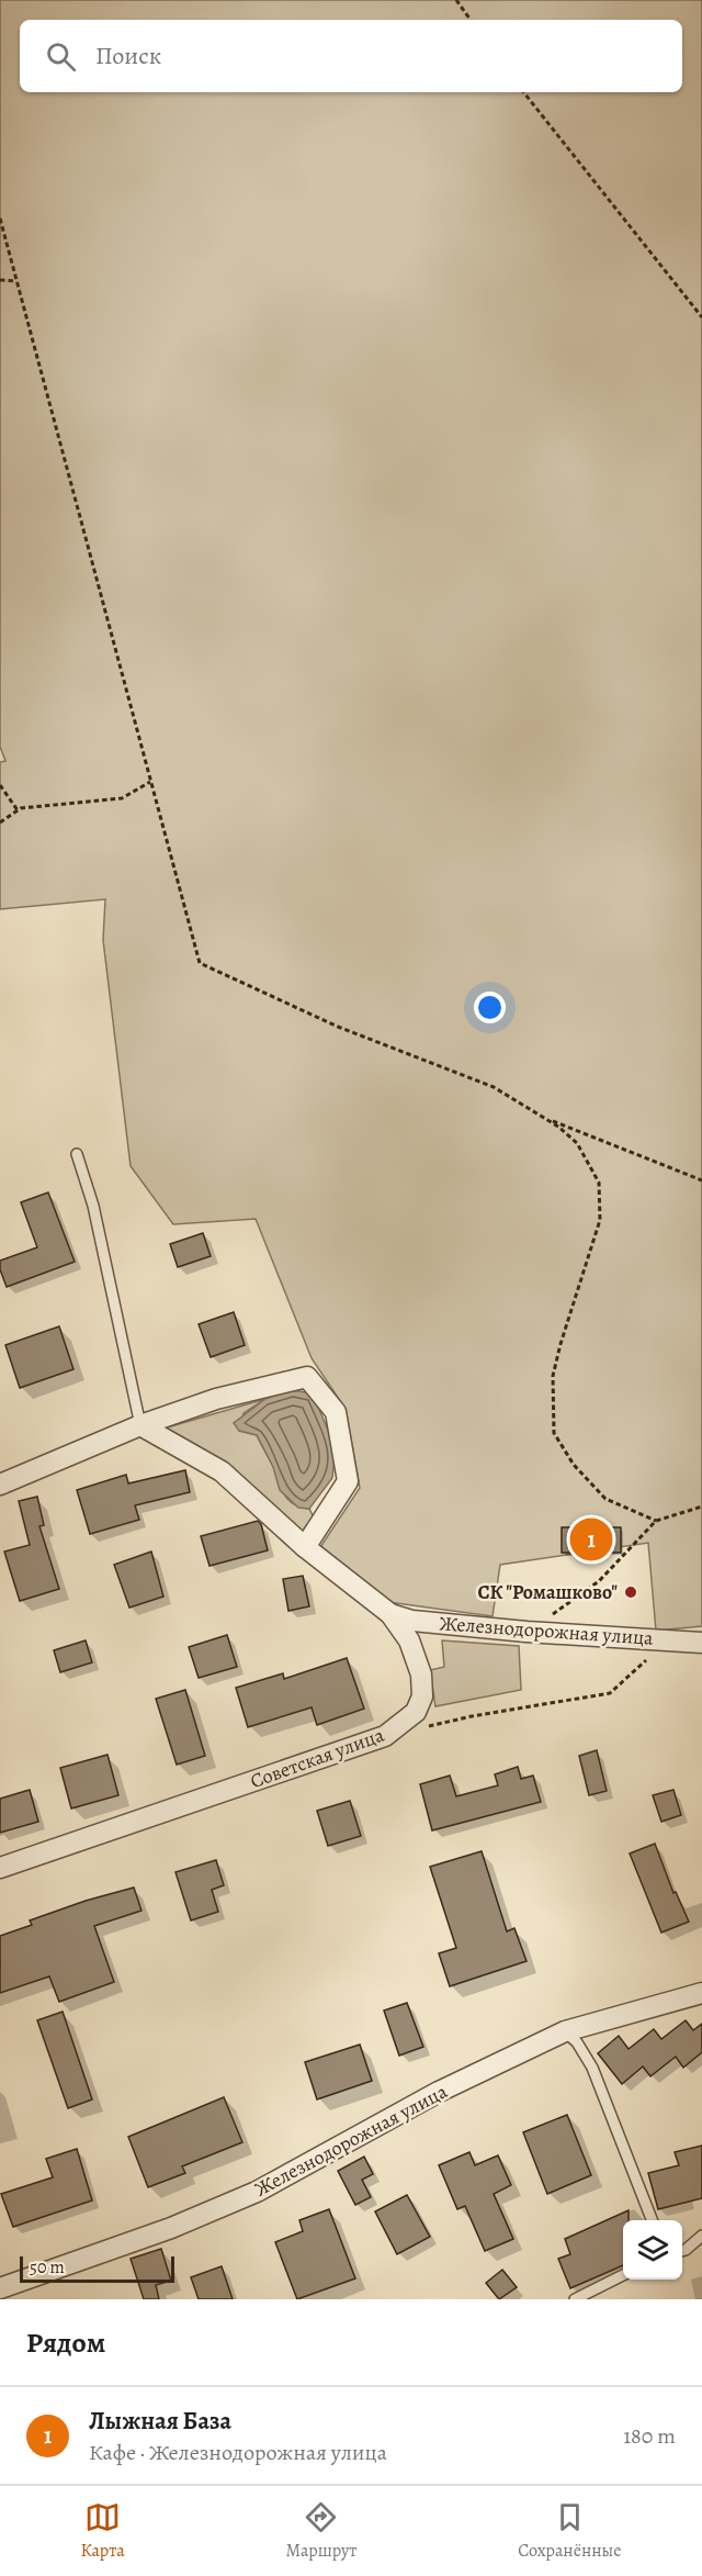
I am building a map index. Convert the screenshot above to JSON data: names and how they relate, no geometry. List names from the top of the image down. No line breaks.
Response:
{"streets":{"street":["Железнодорожная улица","Советская улица"]},"crossings":[["Железнодорожная улица","Советская улица"]],"places":["СК \"Ромашково\""],"scale_bar":"50 m","page":{"search":"Поиск","pins":"1","scale":"50 m","heading":"Рядом","list":[{"mark":"1","name":"Лыжная База","note":"Кафе · Железнодорожная улица","value":"180 m"}],"nav":["Карта","Маршрут","Сохранённые"]}}
